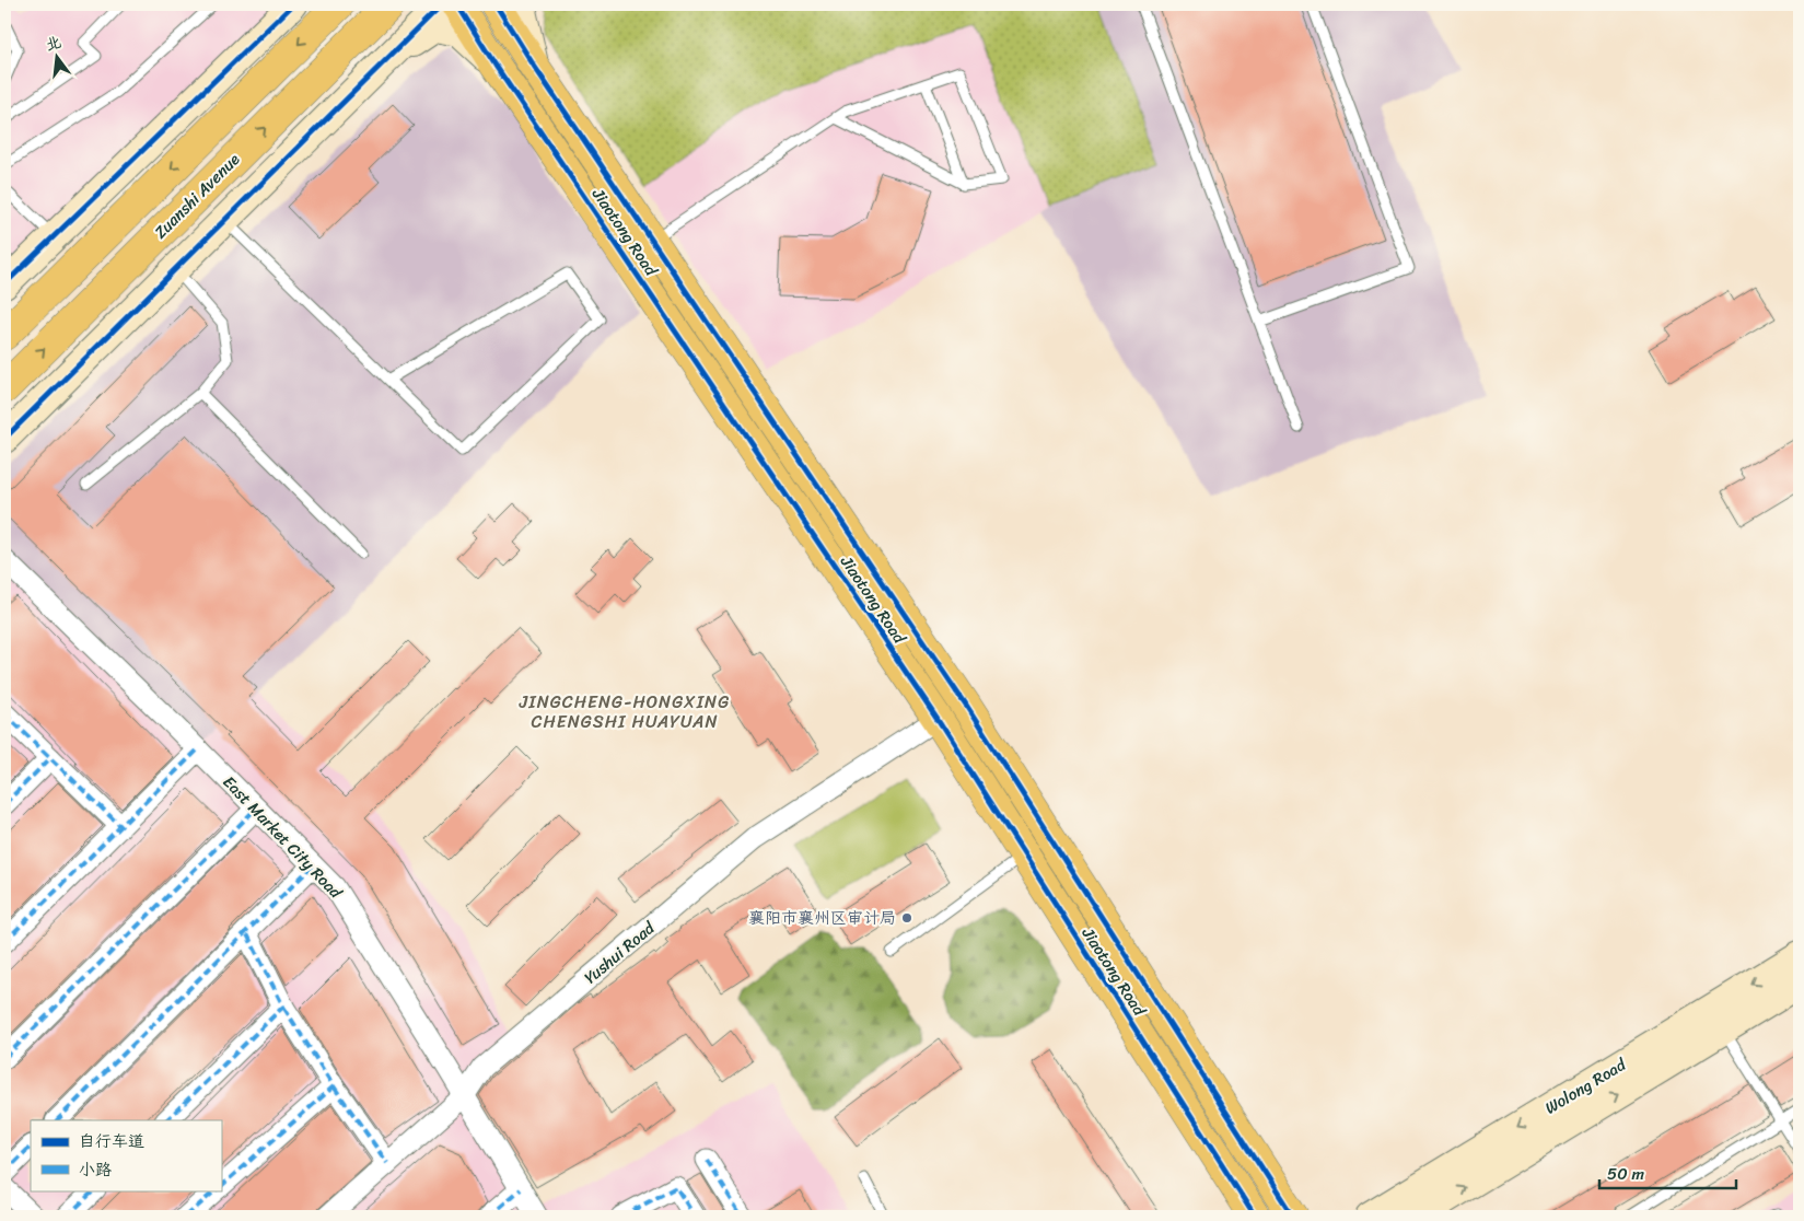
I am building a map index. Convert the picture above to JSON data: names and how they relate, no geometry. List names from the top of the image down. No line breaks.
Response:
{"streets":{"main road":["Zuanshi Avenue","Jiaotong Road"],"street":["East Market City Road","Yushui Road","Wolong Road"]},"crossings":[["Jiaotong Road","Yushui Road"],["East Market City Road","Yushui Road"]],"districts":["JINGCHENG-HONGXING CHENGSHI HUAYUAN"],"places":["襄阳市襄州区审计局"],"legend":["自行车道","小路"],"scale_bar":"50 m","north":"top"}
